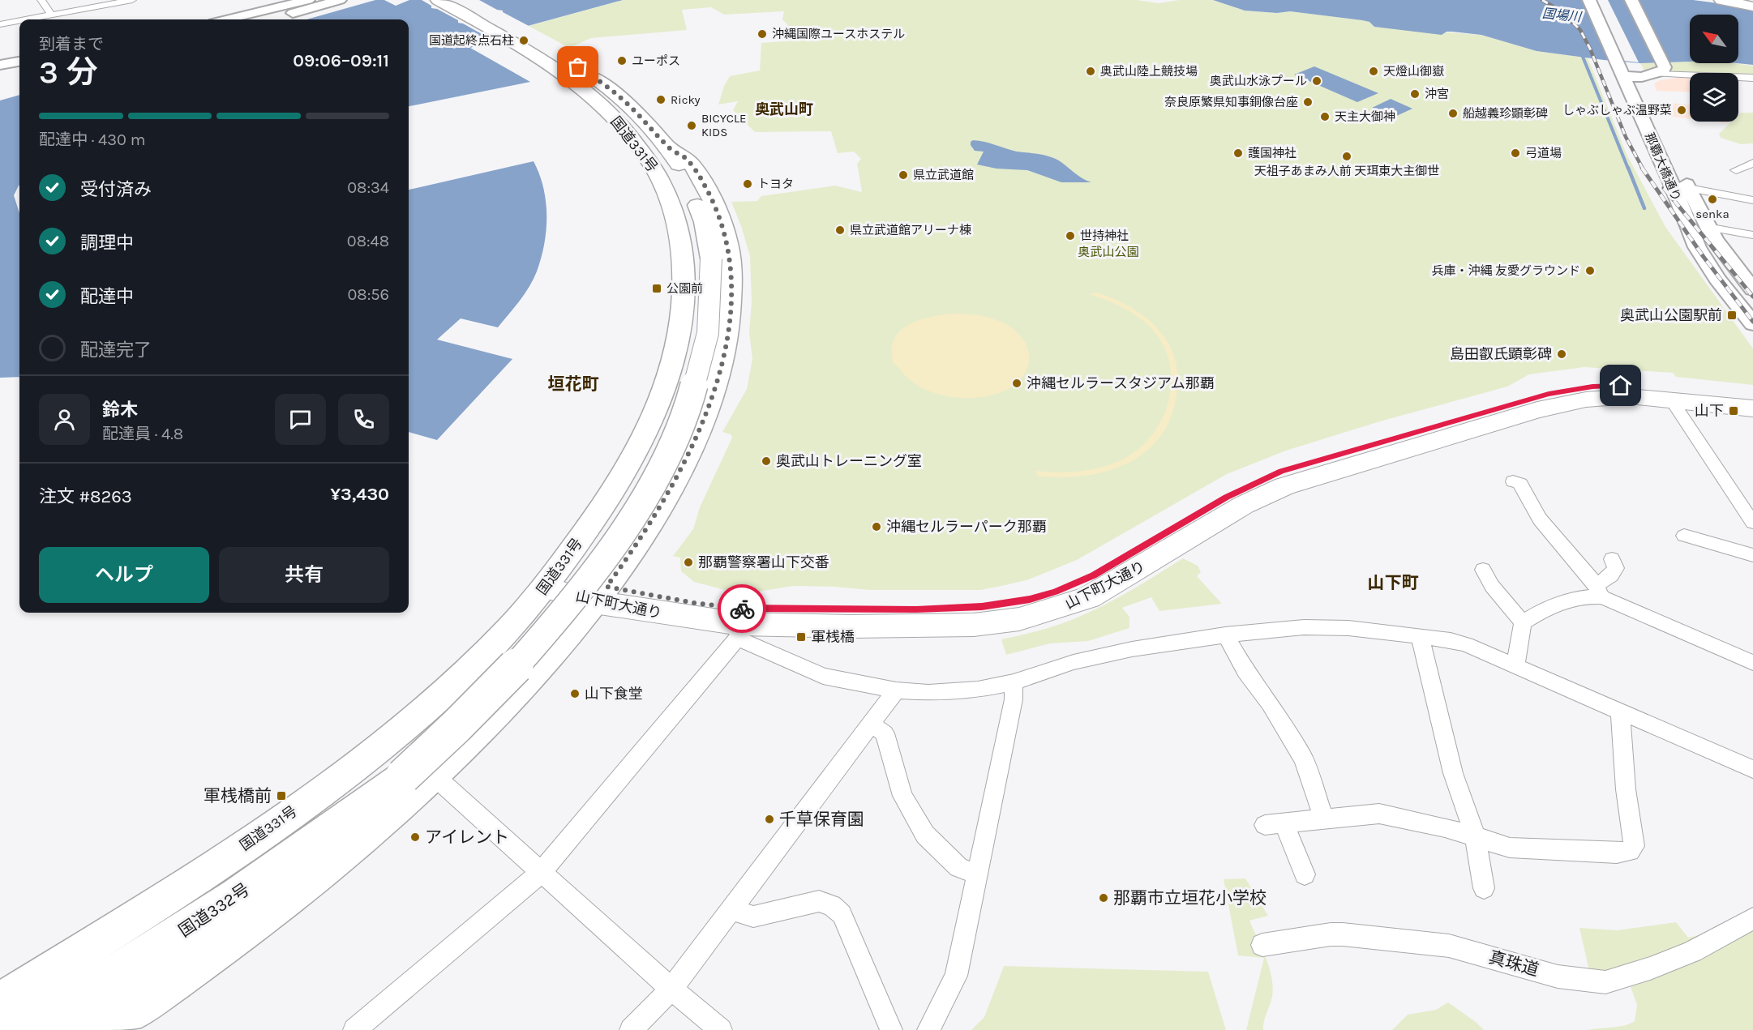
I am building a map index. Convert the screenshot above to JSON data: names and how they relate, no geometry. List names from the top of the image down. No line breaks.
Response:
{"streets":{"highway":["国道331号","国道332号"],"main road":["那覇大橋通り","山下町大通り"],"street":["真珠道"]},"crossings":[["国道331号","山下町大通り"],["国道331号","国道332号"]],"districts":["奥武山町","垣花町","山下町"],"water":["国場川"],"parks":["奥武山公園"],"places":{"other":["沖縄国際ユースホステル","国道起終点石柱","ユーポス","奥武山陸上競技場","天燈山御嶽","奥武山水泳プール","沖宮","Ricky","奈良原繁県知事銅像台座","しゃぶしゃぶ温野菜","船越義珍顕彰碑","天主大御神","BICYCLE KIDS","護国神社","弓道場","天祖子あまみ人前 天珥東大主御世","県立武道館","トヨタ","senka","県立武道館アリーナ棟","世持神社","兵庫・沖縄 友愛グラウンド","島田叡氏顕彰碑","沖縄セルラースタジアム那覇","奥武山トレーニング室","沖縄セルラーパーク那覇","那覇警察署山下交番","山下食堂","千草保育園","アイレント","那覇市立垣花小学校"],"transit":["公園前","奥武山公園駅前","山下","軍桟橋","軍桟橋前"]},"north":"top left","page":{"heading":["3 分","到着まで","09:06–09:11"],"panel":["鈴木","配達員 · 4.8","注文 #8263","¥3,430"],"bar":"配達中 · 430 m","list":[["受付済み","08:34"],["調理中","08:48"],["配達中","08:56"],"配達完了"],"buttons":["ヘルプ","共有"]}}
